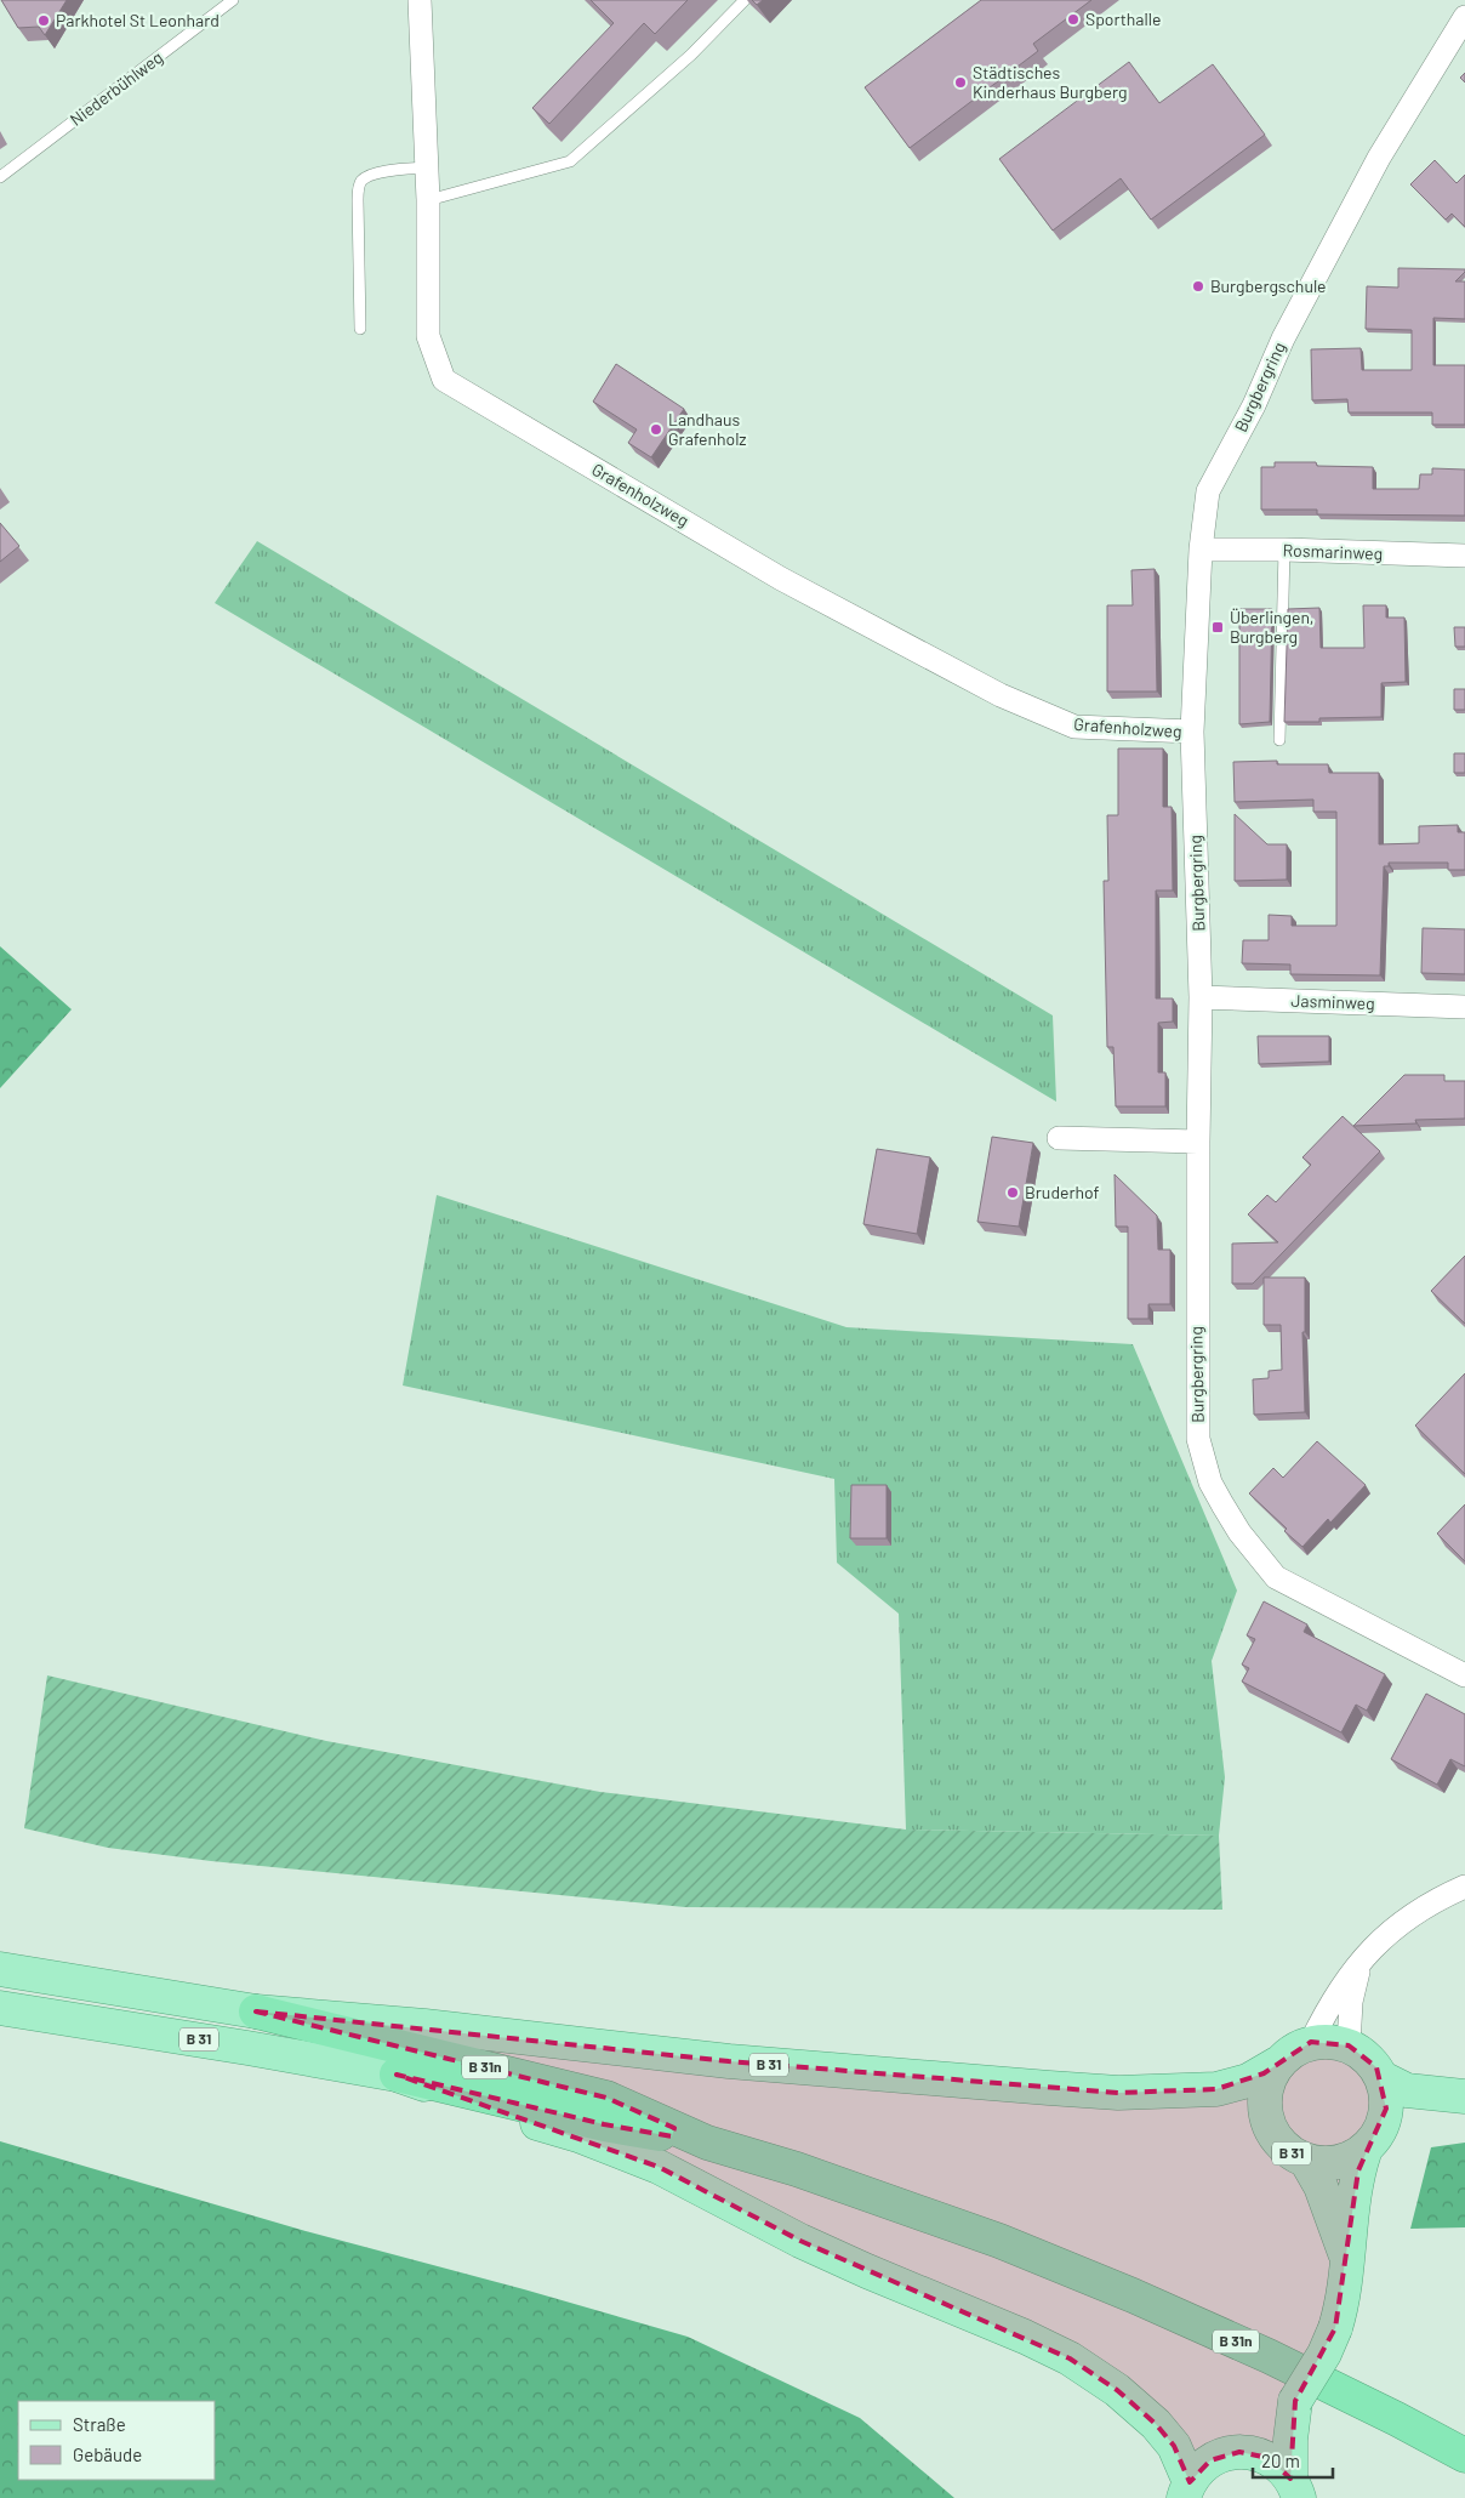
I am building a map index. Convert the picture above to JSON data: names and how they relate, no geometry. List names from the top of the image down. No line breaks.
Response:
{"streets":{"highway":["B 31n"],"main road":["B 31"],"street":["Burgbergring","Grafenholzweg","Rosmarinweg","Jasminweg"],"lane":["Niederbühlweg"]},"crossings":[["Burgbergring","Grafenholzweg"],["Burgbergring","Rosmarinweg"],["Burgbergring","Jasminweg"],["B 31","B 31n"]],"places":{"other":["Sporthalle","Parkhotel St Leonhard","Städtisches Kinderhaus Burgberg","Burgbergschule","Landhaus Grafenholz","Bruderhof"],"transit":["Überlingen, Burgberg"]},"legend":["Straße","Gebäude"],"scale_bar":"20 m"}
